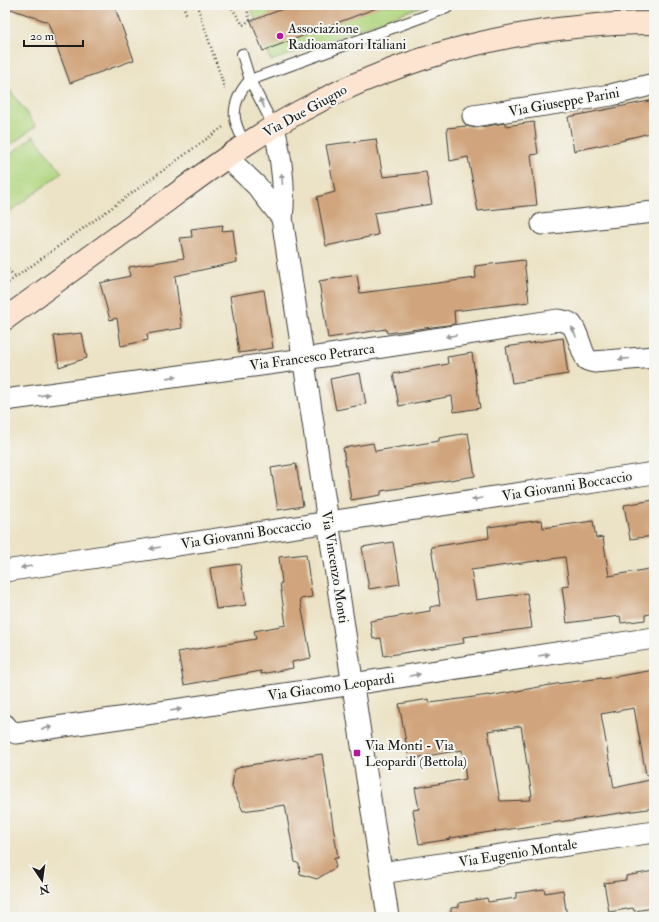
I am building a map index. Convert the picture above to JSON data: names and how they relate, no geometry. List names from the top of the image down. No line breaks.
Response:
{"streets":{"main road":["Via Due Giugno"],"street":["Via Giuseppe Parini","Via Francesco Petrarca","Via Giovanni Boccaccio","Via Vincenzo Monti","Via Giacomo Leopardi","Via Eugenio Montale"]},"crossings":[["Via Due Giugno","Via Vincenzo Monti"],["Via Francesco Petrarca","Via Vincenzo Monti"],["Via Giovanni Boccaccio","Via Vincenzo Monti"],["Via Vincenzo Monti","Via Giacomo Leopardi"],["Via Vincenzo Monti","Via Eugenio Montale"]],"one_way":["Via Giovanni Boccaccio","Via Giacomo Leopardi"],"places":{"other":["Associazione Radioamatori Italiani"],"transit":["Via Monti - Via Leopardi (Bettola)"]},"scale_bar":"20 m","north":"bottom"}
